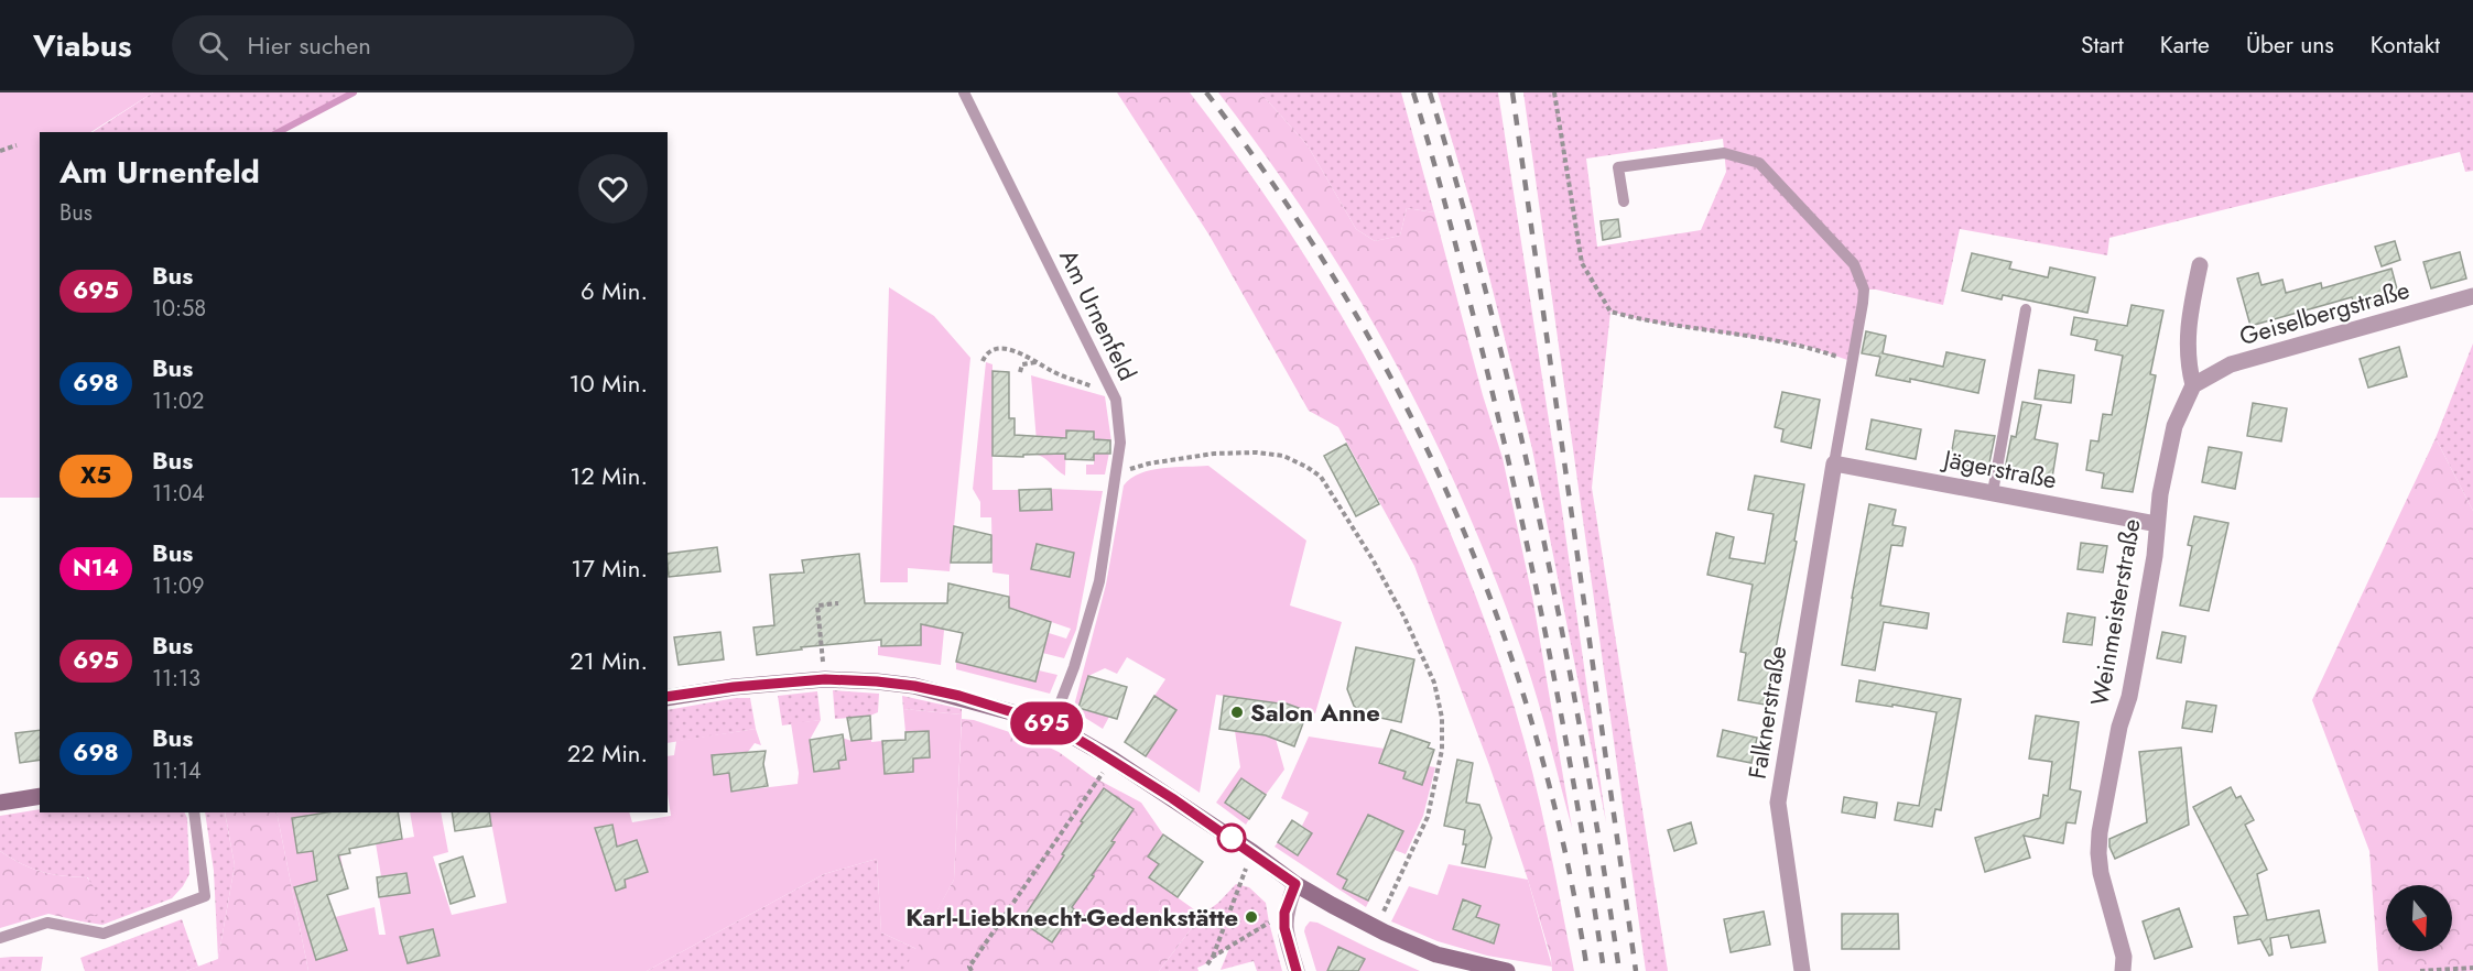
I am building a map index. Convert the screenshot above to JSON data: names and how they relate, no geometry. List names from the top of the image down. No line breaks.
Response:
{"streets":{"street":["Geiselbergstraße","Jägerstraße","Weinmeisterstraße","Falknerstraße"],"lane":["Am Urnenfeld"]},"crossings":[["Geiselbergstraße","Weinmeisterstraße"],["Jägerstraße","Weinmeisterstraße"],["Jägerstraße","Falknerstraße"]],"places":["Salon Anne","Karl-Liebknecht-Gedenkstätte"],"lines":["bus line 695"],"north":"bottom","page":{"header":"Viabus","search":"Hier suchen","nav":["Start","Karte","Über uns","Kontakt"],"on_map":"695","heading":["Am Urnenfeld","Bus"],"list":[{"mark":"695","name":"Bus","note":"10:58","value":"6 Min."},{"mark":"698","name":"Bus","note":"11:02","value":"10 Min."},{"mark":"X5","name":"Bus","note":"11:04","value":"12 Min."},{"mark":"N14","name":"Bus","note":"11:09","value":"17 Min."},{"mark":"695","name":"Bus","note":"11:13","value":"21 Min."},{"mark":"698","name":"Bus","note":"11:14","value":"22 Min."}]}}
